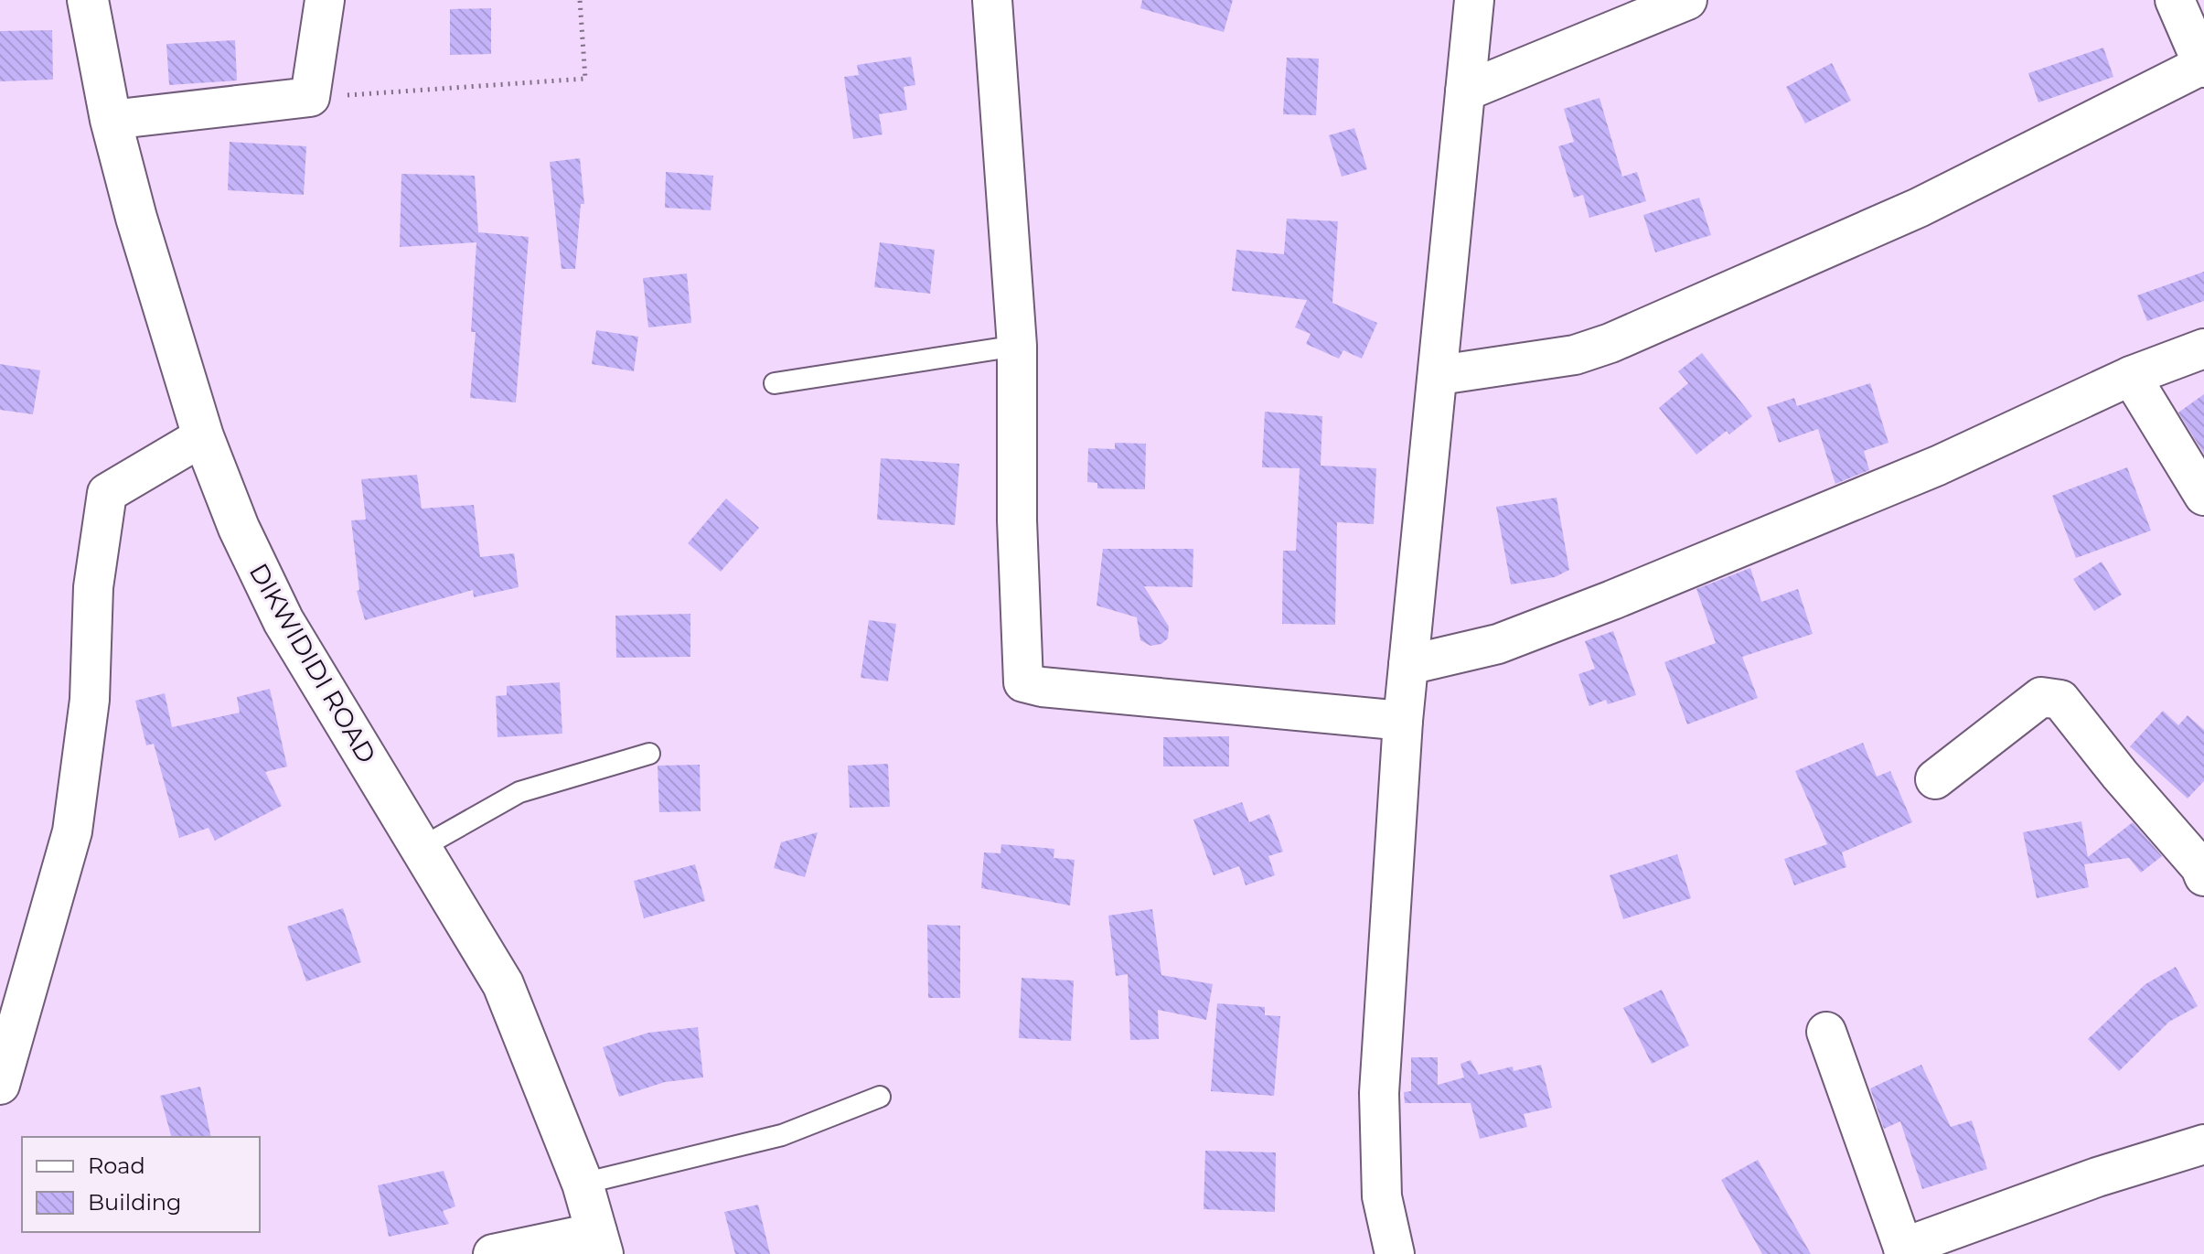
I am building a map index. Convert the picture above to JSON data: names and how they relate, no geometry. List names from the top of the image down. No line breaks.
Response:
{"streets":{"street":["DIKWIDIDI ROAD"]},"legend":["Road","Building"]}
